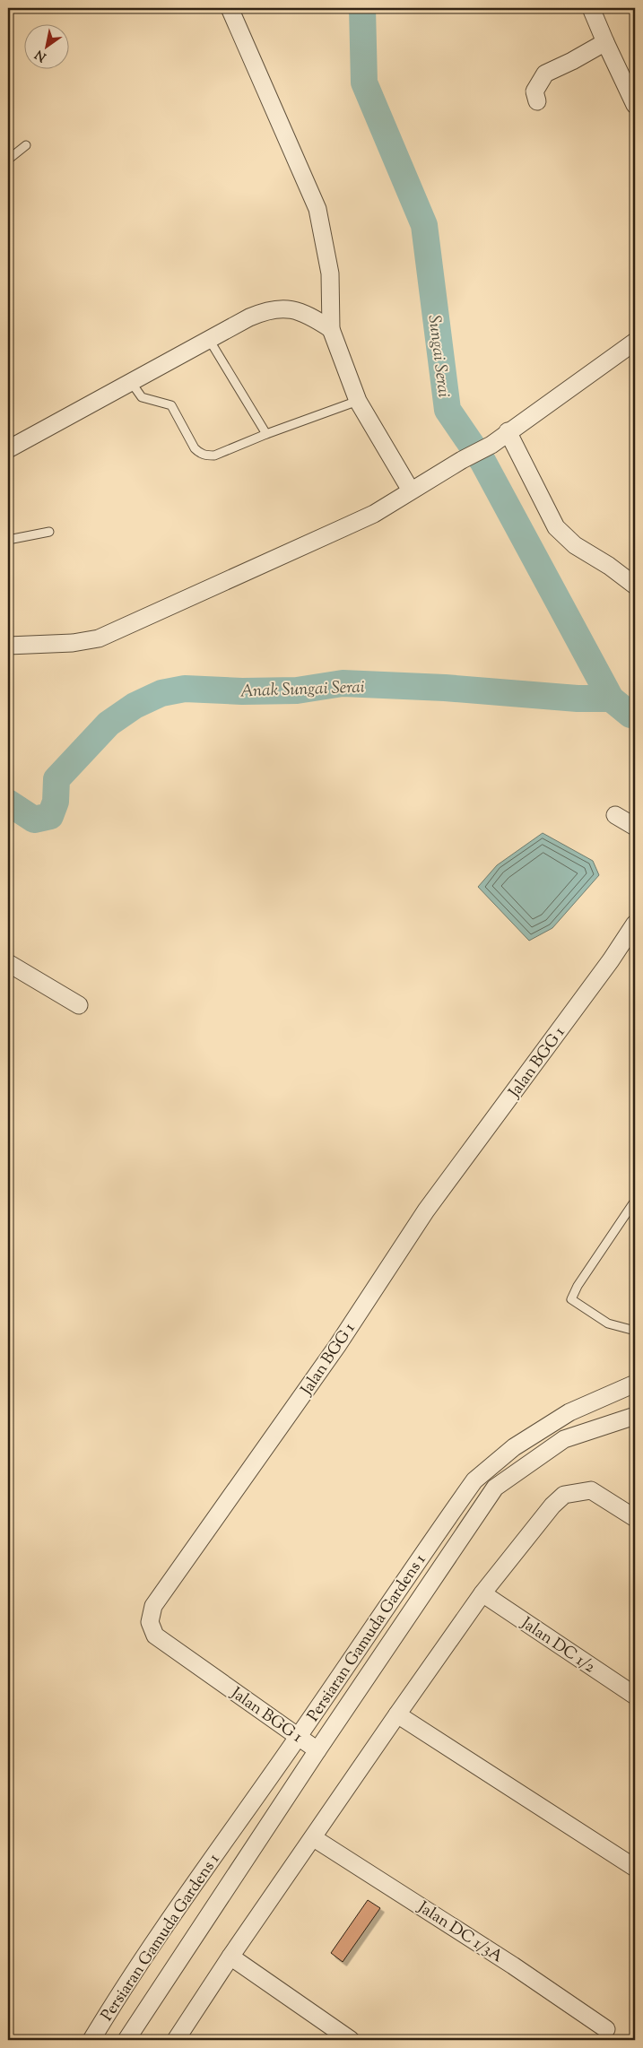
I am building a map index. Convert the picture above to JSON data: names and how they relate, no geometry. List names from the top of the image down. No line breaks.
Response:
{"streets":{"street":["Jalan BGG 1","Persiaran Gamuda Gardens 1","Jalan DC 1/2","Jalan DC 1/3A"]},"crossings":[["Jalan BGG 1","Persiaran Gamuda Gardens 1"]],"water":["Sungai Serai","Anak Sungai Serai"],"north":"bottom left"}
